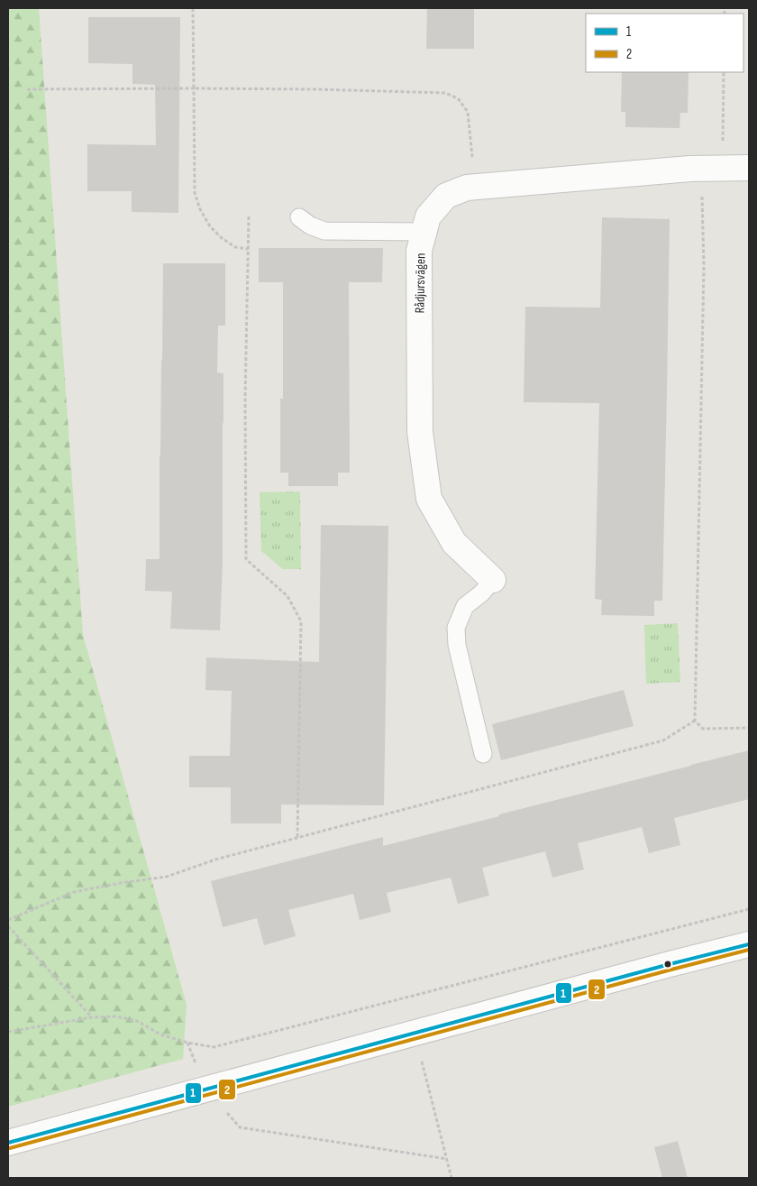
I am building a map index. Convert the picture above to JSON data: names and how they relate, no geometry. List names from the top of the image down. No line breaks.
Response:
{"streets":{"street":["Rådjursvägen"]},"lines":["transit line 1","transit line 2"],"legend":["1","2"]}
